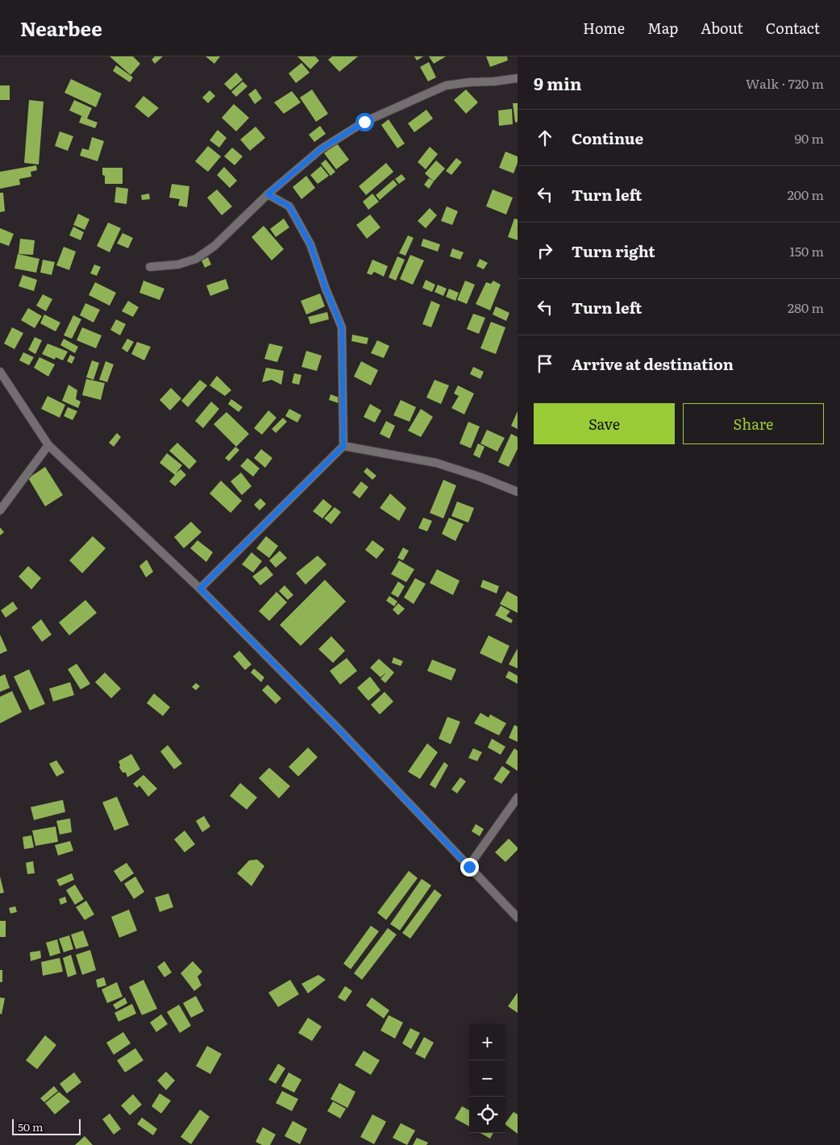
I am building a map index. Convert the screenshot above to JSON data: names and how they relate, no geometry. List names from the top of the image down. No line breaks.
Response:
{"scale_bar":"50 m","page":{"header":"Nearbee","nav":["Home","Map","About","Contact"],"heading":["9 min","Walk · 720 m"],"list":[["Continue","90 m"],["Turn left","200 m"],["Turn right","150 m"],["Turn left","280 m"],"Arrive at destination"],"buttons":["Save","Share"],"map_buttons":["+","−"],"scale":"50 m"}}
